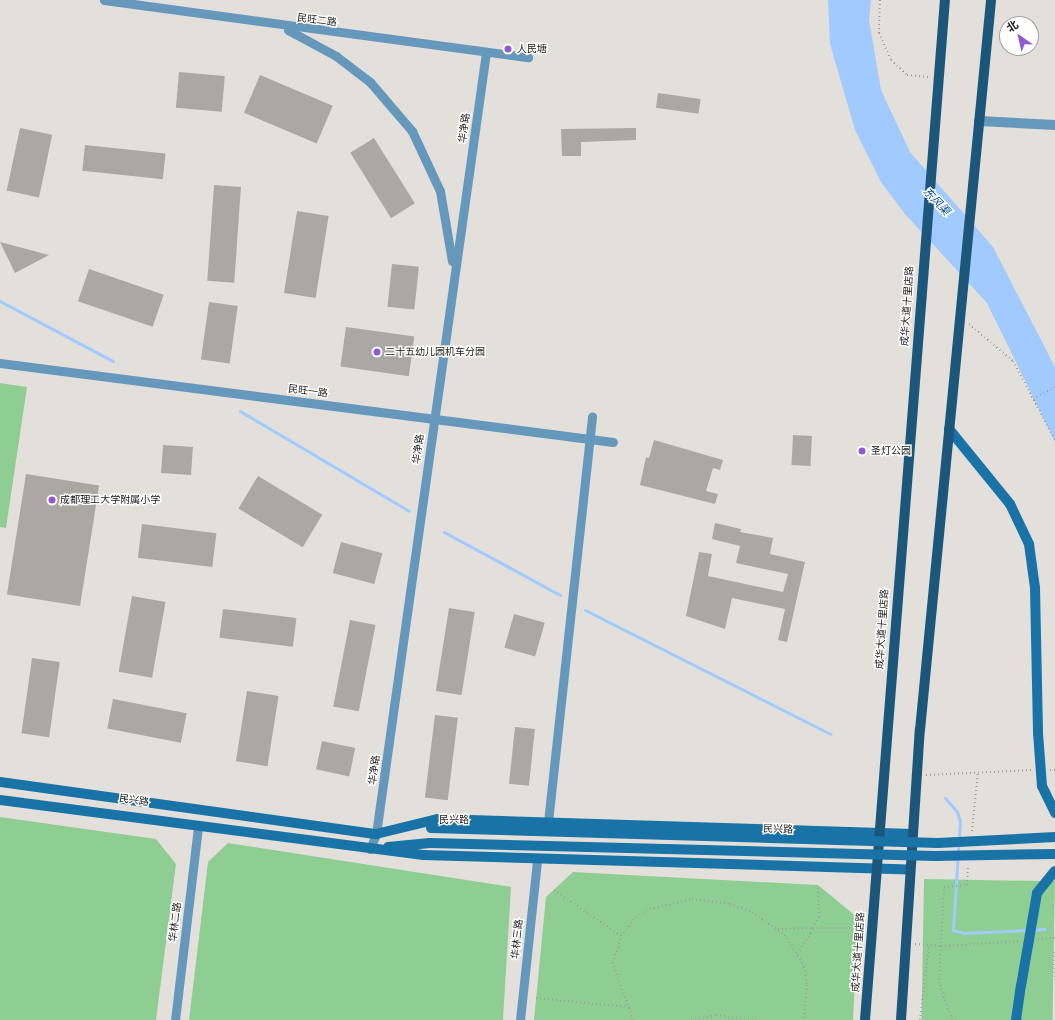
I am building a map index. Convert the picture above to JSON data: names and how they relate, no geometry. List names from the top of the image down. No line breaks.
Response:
{"streets":{"main road":["成华大道十里店路","民兴路"],"street":["民旺二路","华净路","民旺一路","华林二路","华林三路"]},"crossings":[["民旺二路","华净路"],["华净路","民旺一路"],["华净路","民兴路"],["成华大道十里店路","民兴路"],["民兴路","华林二路"],["民兴路","华林三路"]],"water":["东风渠"],"places":["人民塘","二十五幼儿园机车分园","圣灯公园","成都理工大学附属小学"],"north":"top left"}
